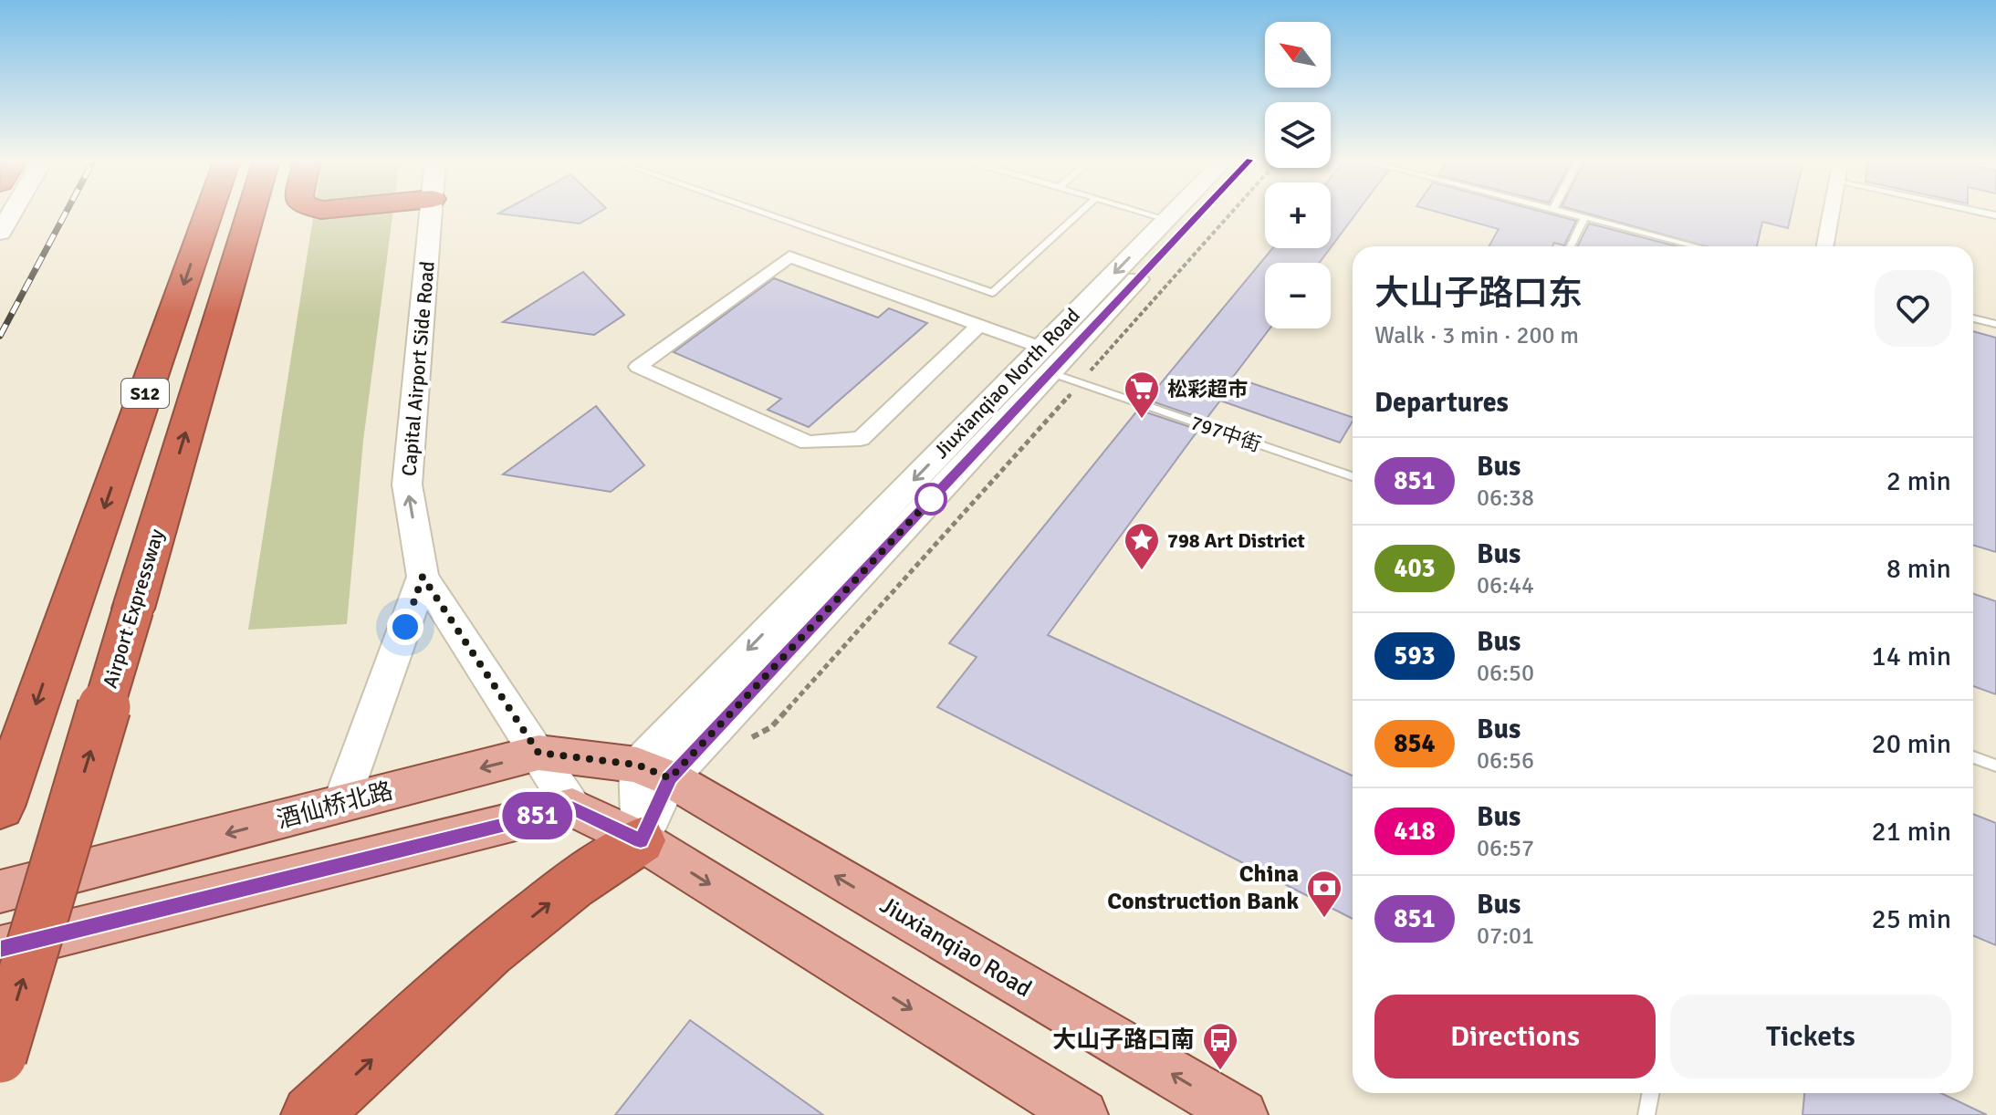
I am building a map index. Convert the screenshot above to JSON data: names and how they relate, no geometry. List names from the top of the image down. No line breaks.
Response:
{"streets":{"highway":["S12","Airport Expressway"],"main road":["酒仙桥北路","Jiuxianqiao Road"],"street":["Capital Airport Side Road","Jiuxianqiao North Road"],"lane":["797中街"]},"crossings":[["Jiuxianqiao North Road","797中街"],["Jiuxianqiao North Road","酒仙桥北路"],["Jiuxianqiao North Road","Jiuxianqiao Road"],["酒仙桥北路","Jiuxianqiao Road"]],"one_way":["Capital Airport Side Road"],"places":{"supermarket":["松彩超市"],"place":["798 Art District"],"bank":["China Construction Bank"],"bus stop":["大山子路口南"]},"lines":["bus line 851"],"north":"top left","page":{"on_map":"851","map_buttons":["+","−"],"heading":[["大山子路口东","Walk · 3 min · 200 m"],"Departures"],"list":[{"mark":"851","name":"Bus","note":"06:38","value":"2 min"},{"mark":"403","name":"Bus","note":"06:44","value":"8 min"},{"mark":"593","name":"Bus","note":"06:50","value":"14 min"},{"mark":"854","name":"Bus","note":"06:56","value":"20 min"},{"mark":"418","name":"Bus","note":"06:57","value":"21 min"},{"mark":"851","name":"Bus","note":"07:01","value":"25 min"}],"buttons":["Directions","Tickets"]}}
